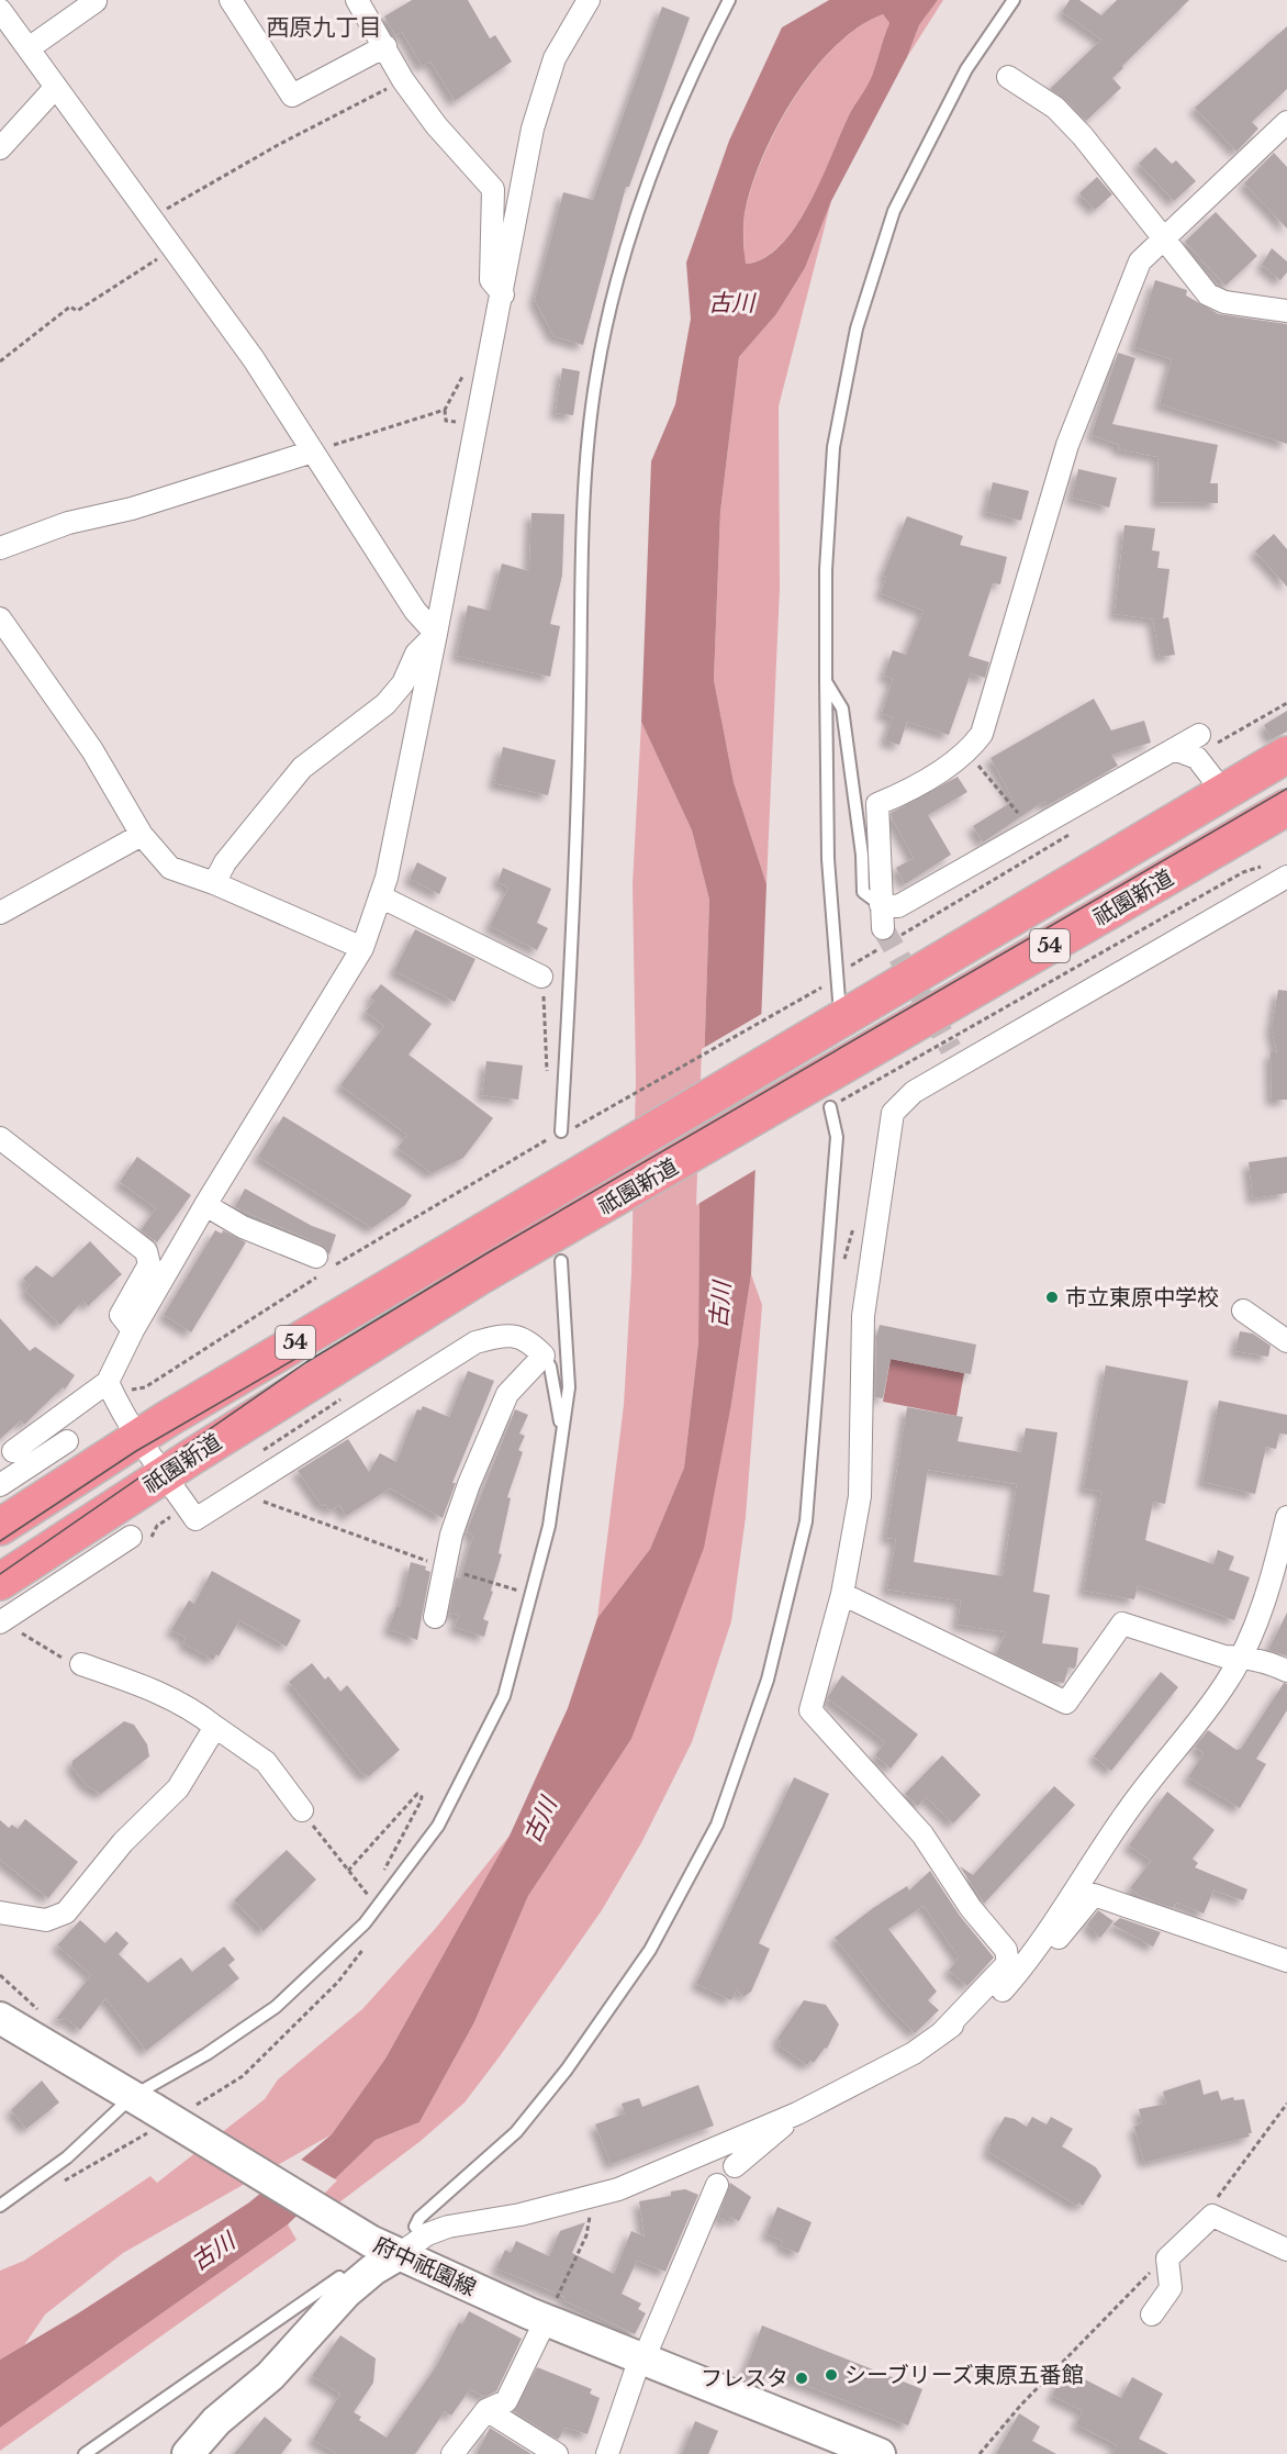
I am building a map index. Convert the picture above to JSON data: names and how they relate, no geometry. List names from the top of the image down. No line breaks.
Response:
{"streets":{"highway":["祇園新道","54"],"main road":["府中祇園線"]},"districts":["西原九丁目"],"water":["古川"],"places":["市立東原中学校","シーブリーズ東原五番館","フレスタ"]}
